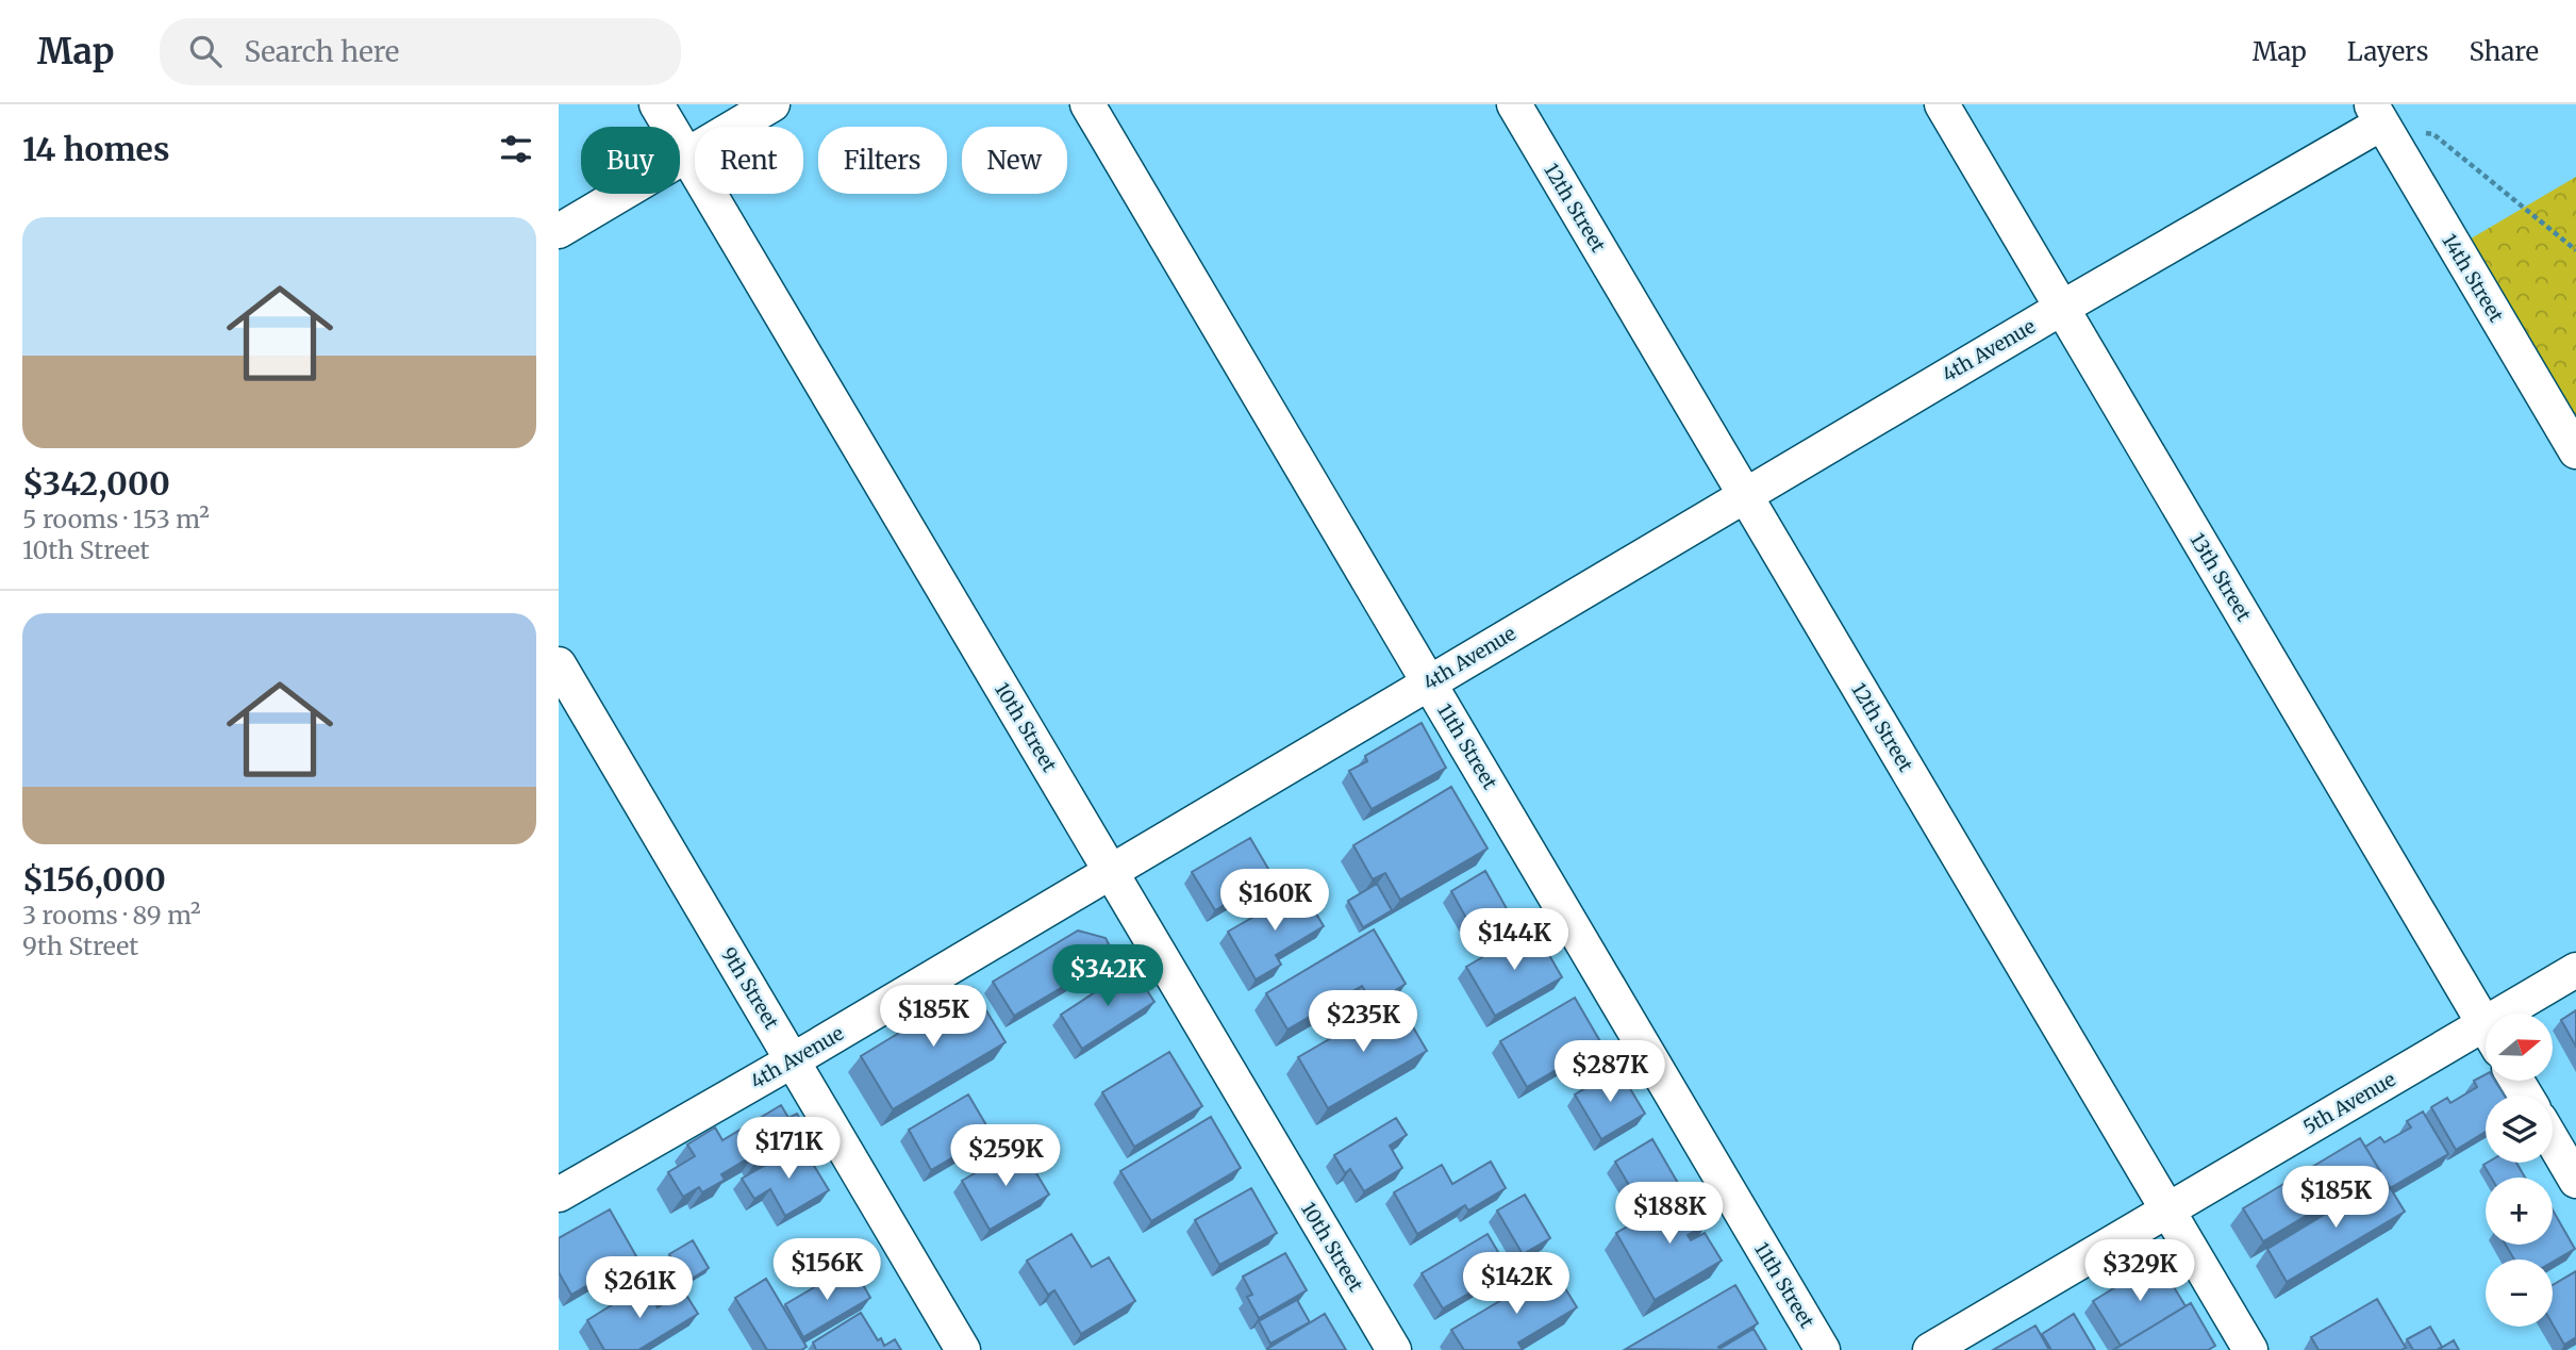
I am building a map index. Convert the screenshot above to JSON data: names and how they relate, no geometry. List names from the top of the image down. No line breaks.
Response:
{"streets":{"street":["12th Street","14th Street","4th Avenue","13th Street","10th Street","11th Street","9th Street","5th Avenue"]},"crossings":[["12th Street","4th Avenue"],["12th Street","5th Avenue"],["14th Street","4th Avenue"],["4th Avenue","13th Street"],["4th Avenue","10th Street"],["4th Avenue","11th Street"],["4th Avenue","9th Street"]],"north":"right","page":{"header":"Map","search":"Search here","nav":["Map","Layers","Share"],"heading":"14 homes","chip":["Buy","Rent","Filters","New"],"list":[{"name":"$342,000","note":"5 rooms · 153 m² · 10th Street"},{"name":"$156,000","note":"3 rooms · 89 m² · 9th Street"}],"price":["$160K","$144K","$342K","$185K","$235K","$287K","$171K","$259K","$185K","$188K","$156K","$329K","$142K","$261K"],"map_buttons":["+","−"]}}
